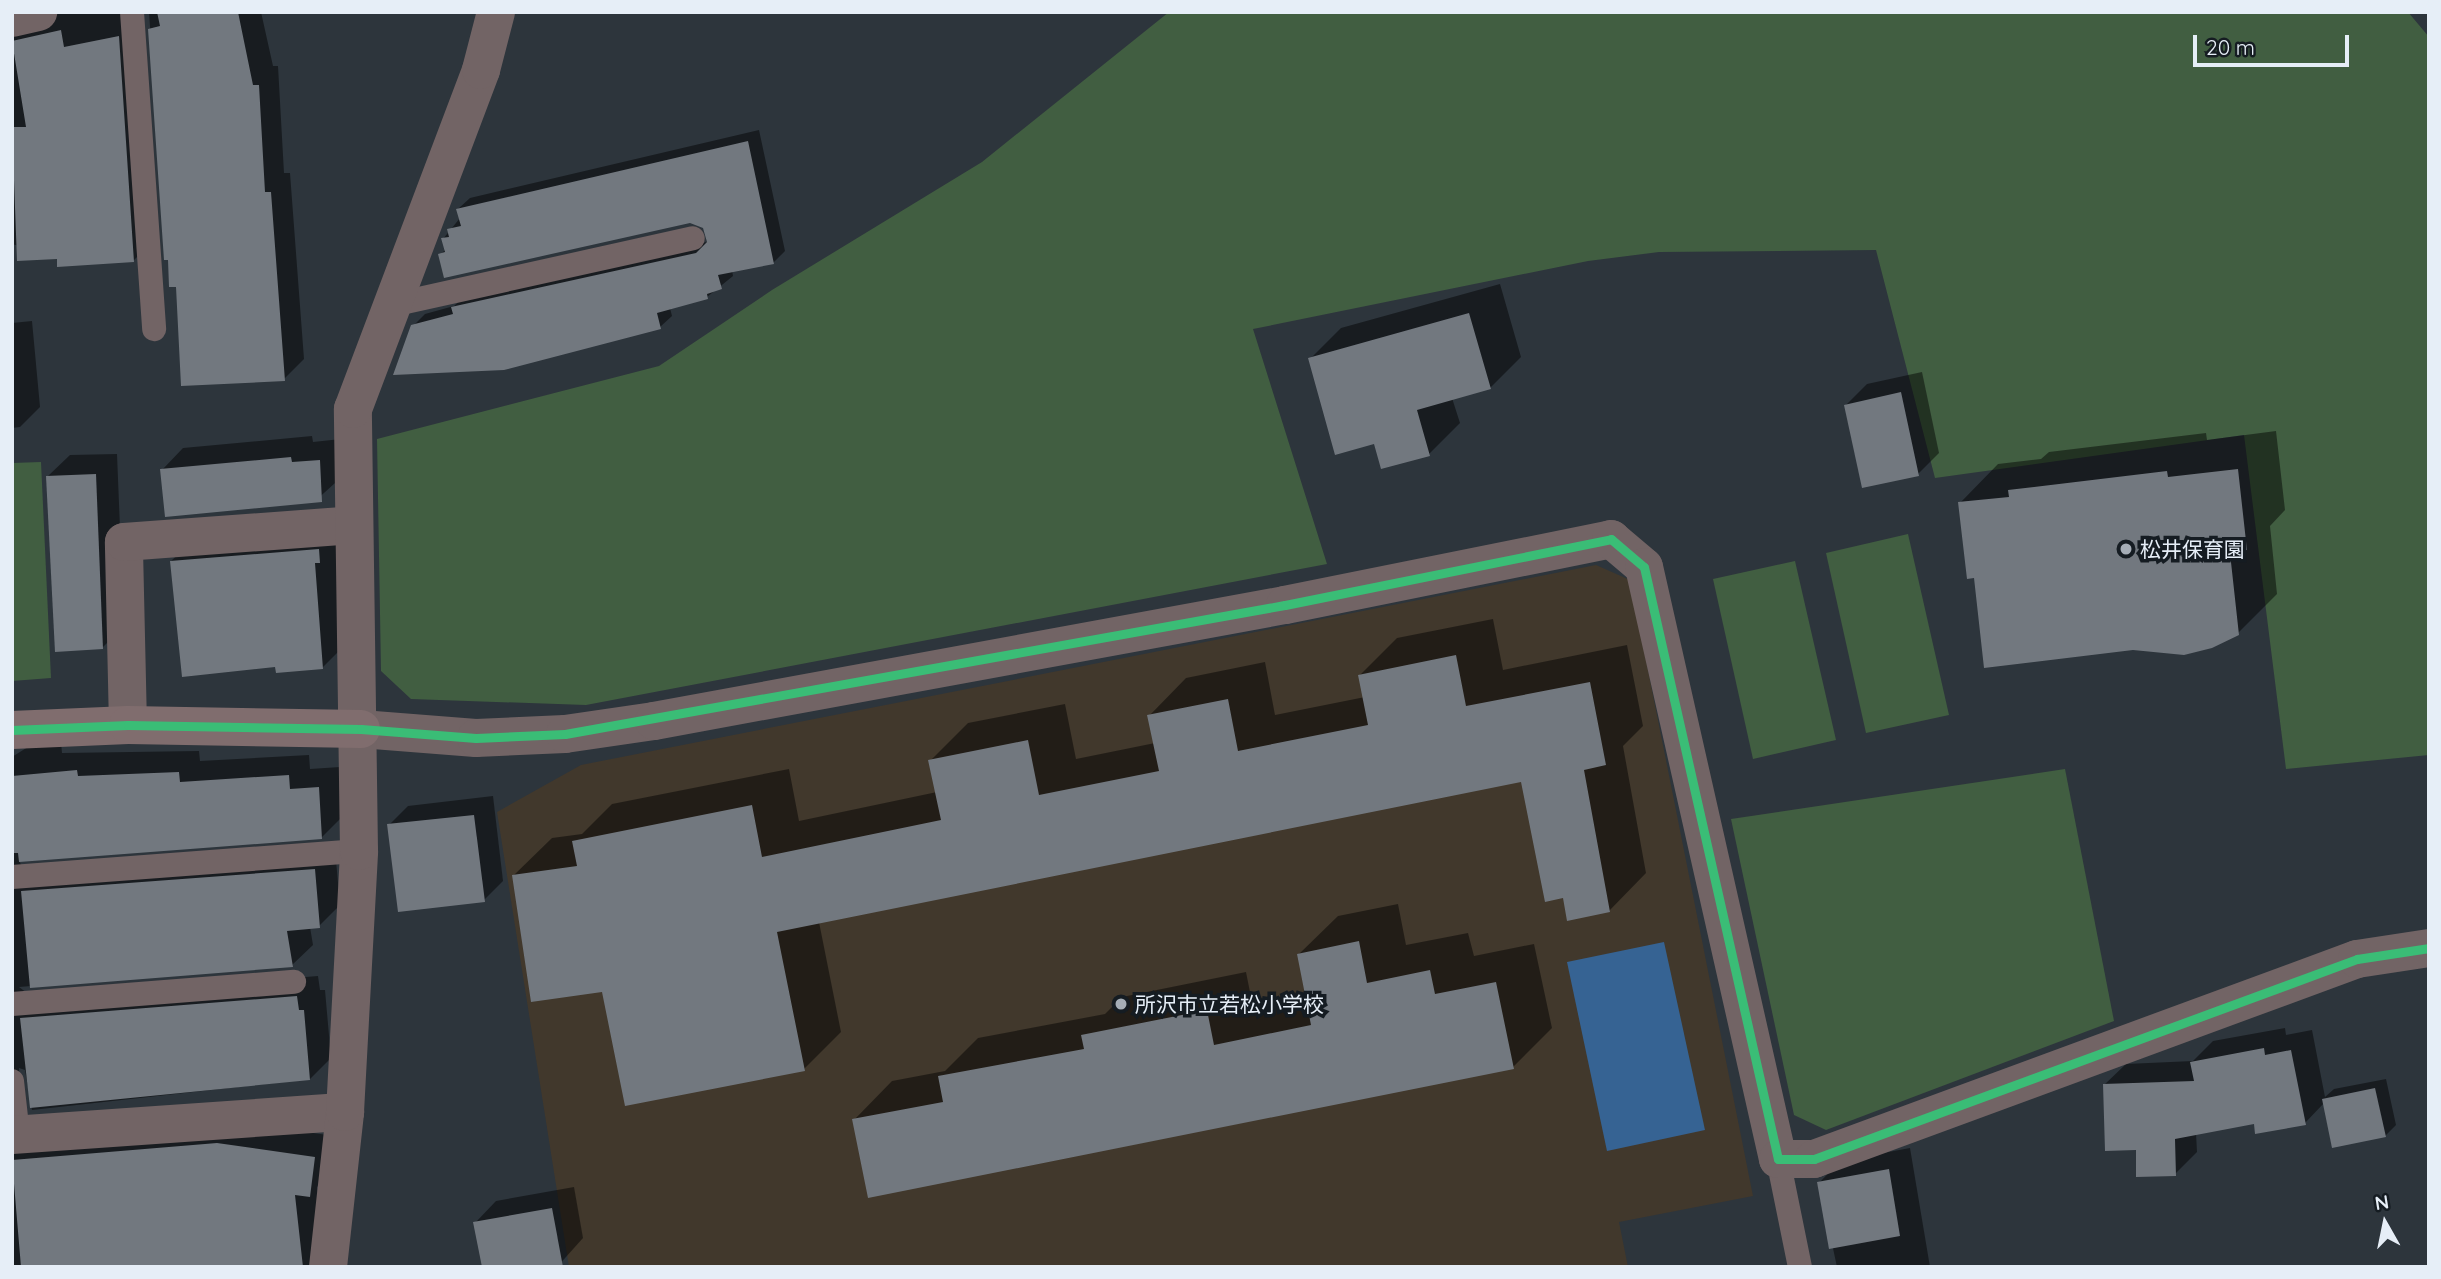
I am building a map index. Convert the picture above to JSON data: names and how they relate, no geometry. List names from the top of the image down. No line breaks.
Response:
{"places":["松井保育園","所沢市立若松小学校"],"scale_bar":"20 m","north":"top"}
